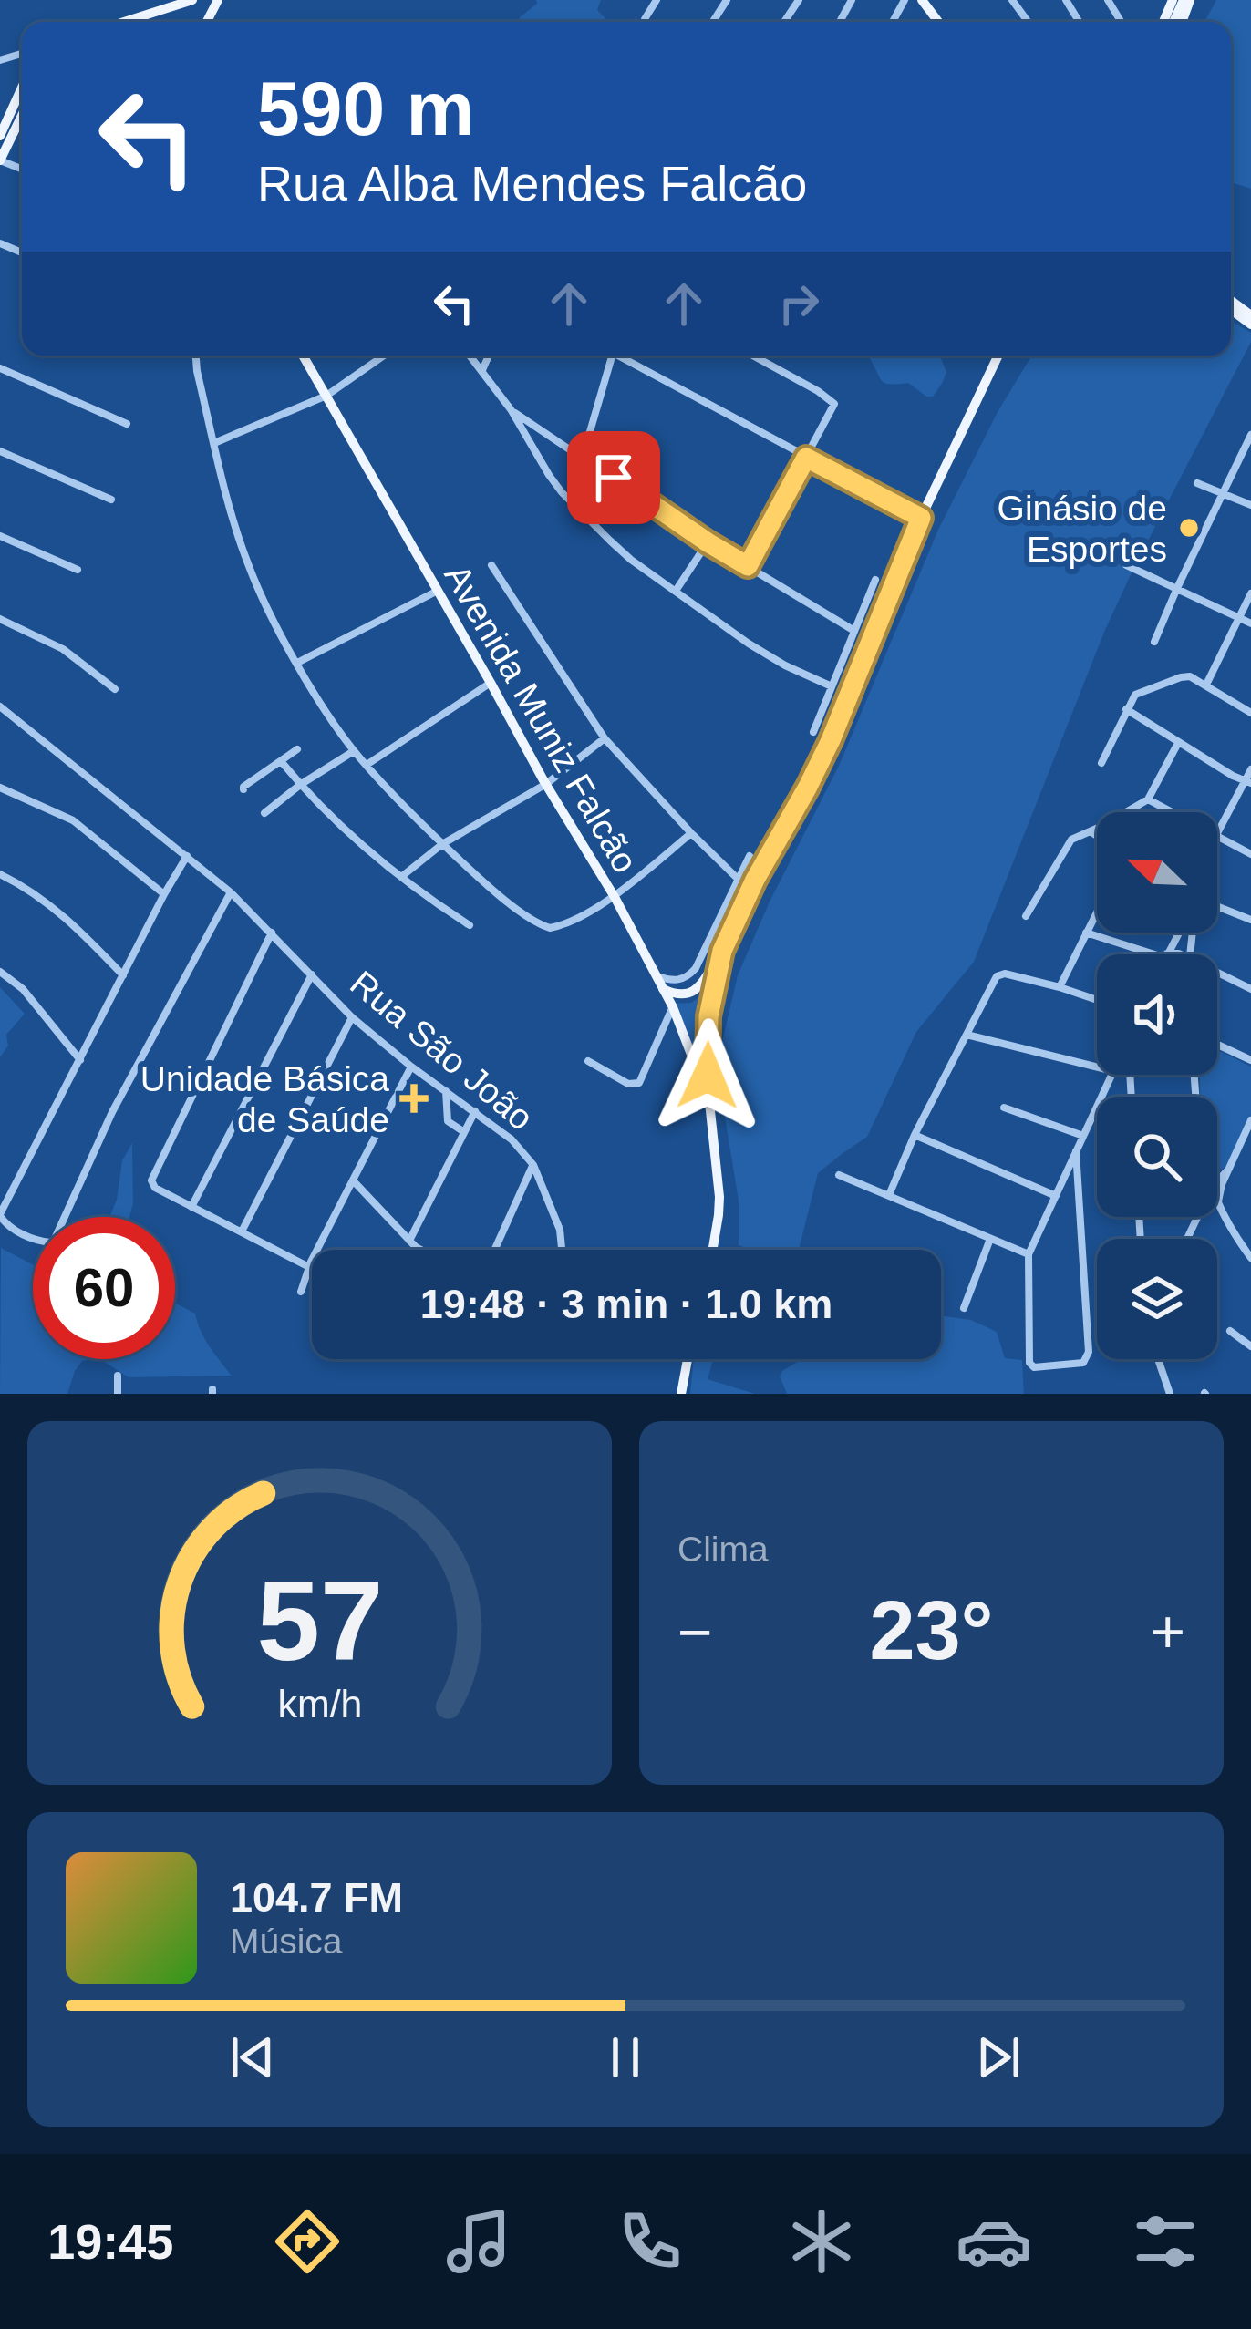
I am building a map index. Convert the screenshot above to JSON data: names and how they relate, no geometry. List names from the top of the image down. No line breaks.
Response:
{"streets":{"main road":["Avenida Muniz Falcão"],"street":["Rua São João"]},"places":{"other":["Ginásio de Esportes"],"health":["Unidade Básica de Saúde"]},"north":"top left","page":{"turn":["590 m","Rua Alba Mendes Falcão"],"limit":"60","trip":"19:48 · 3 min · 1.0 km","tile":"Clima","heat":["−","23°","+"],"song":["104.7 FM","Música"],"tabs":"19:45","gauge":["57","km/h"]}}
